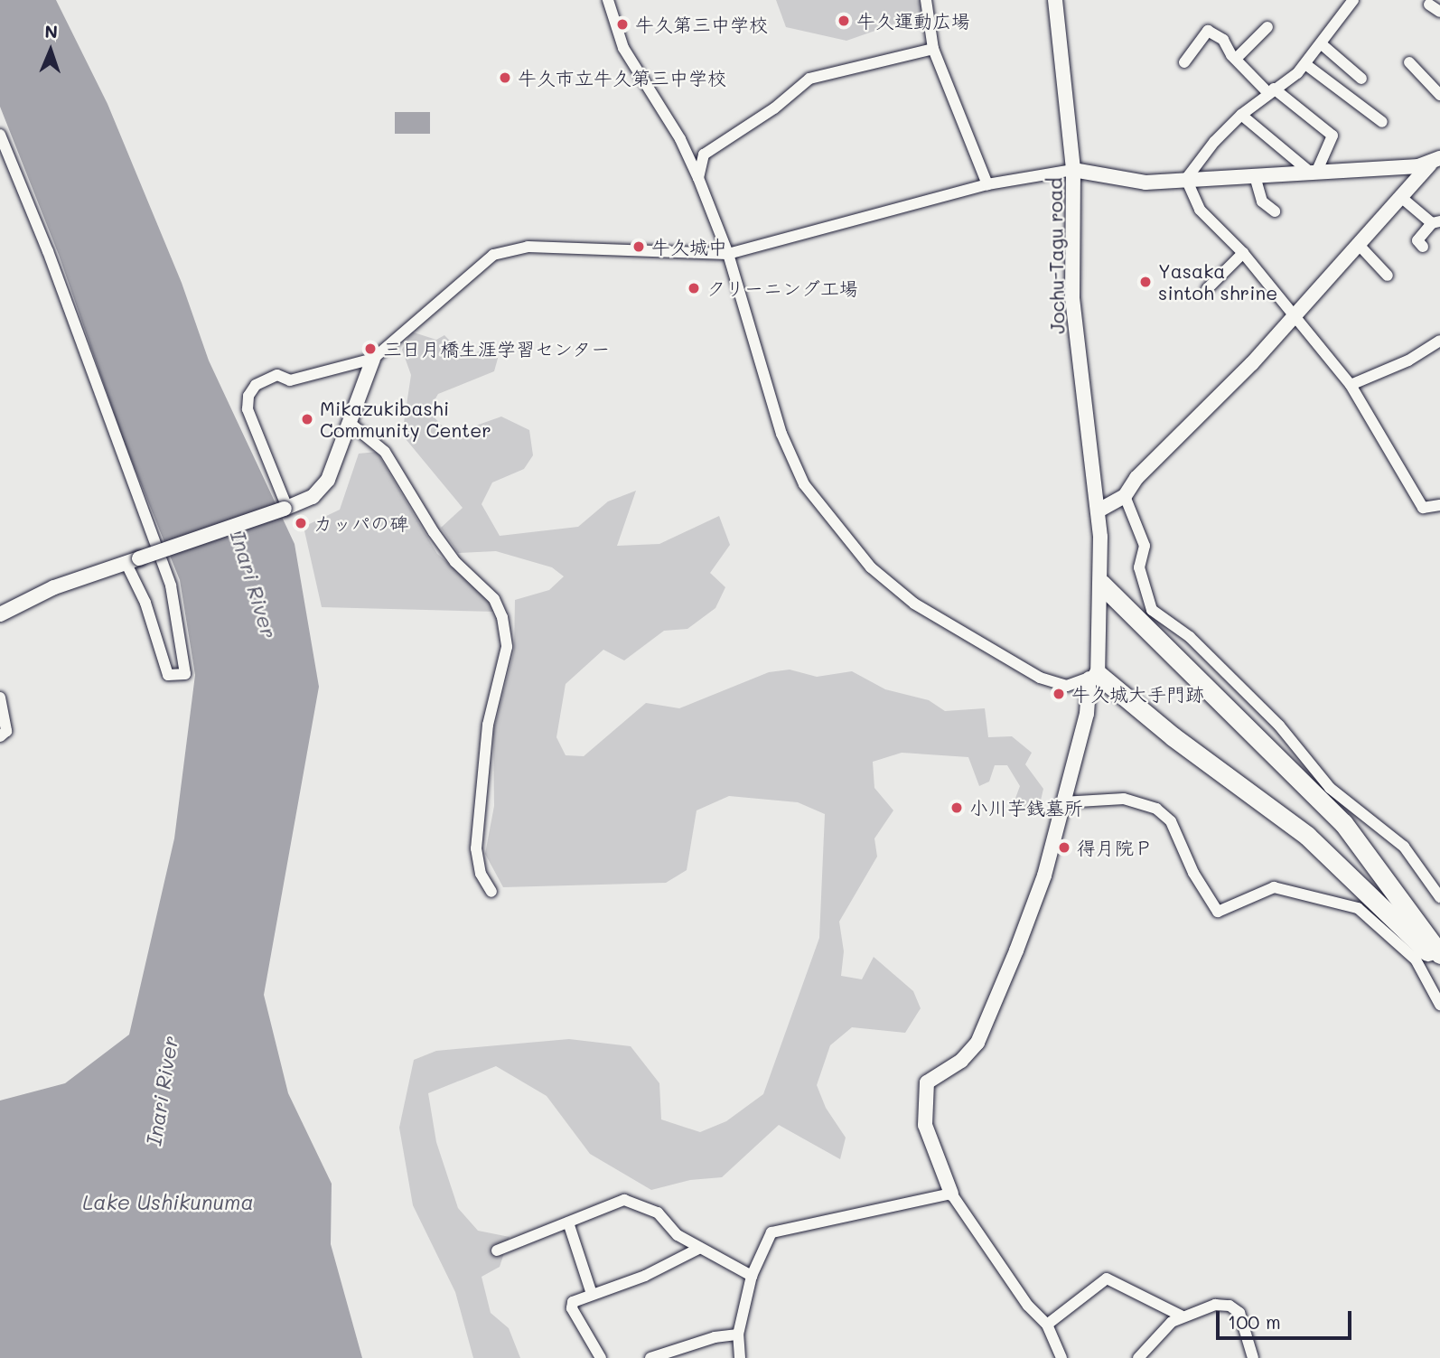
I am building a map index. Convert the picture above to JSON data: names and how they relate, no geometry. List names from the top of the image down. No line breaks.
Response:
{"streets":{"street":["Jochu-Tagu road"]},"water":["Inari River","Lake Ushikunuma"],"places":["牛久運動広場","牛久第三中学校","牛久市立牛久第三中学校","牛久城中","Yasaka sintoh shrine","クリーニング工場","三日月橋生涯学習センター","Mikazukibashi Community Center","カッパの碑","牛久城大手門跡","小川芋銭墓所","得月院Ｐ"],"scale_bar":"100 m","north":"top"}
